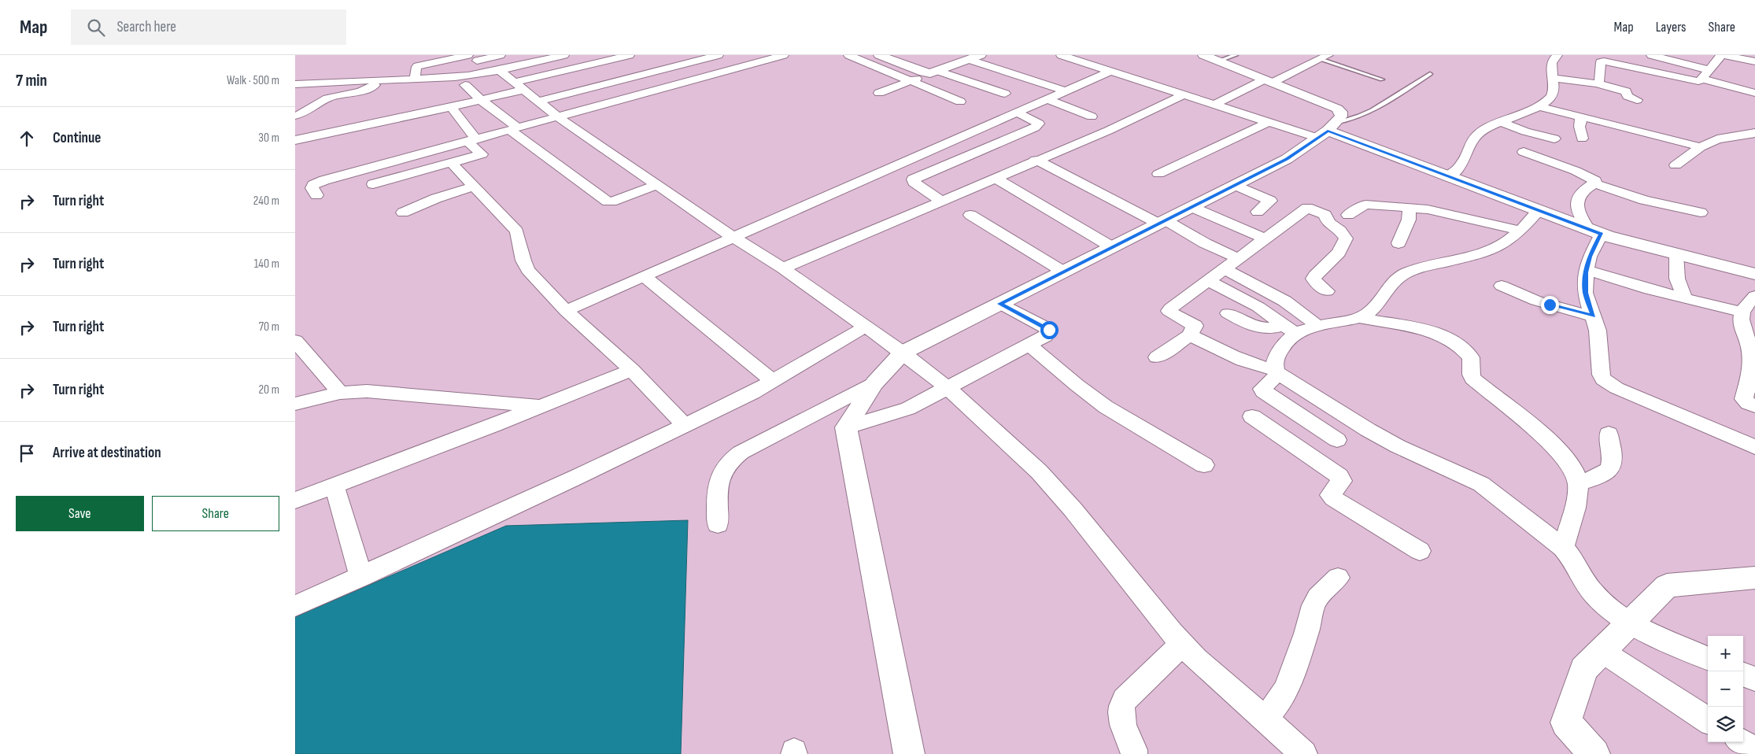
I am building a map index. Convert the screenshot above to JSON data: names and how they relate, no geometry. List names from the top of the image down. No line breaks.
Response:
{"page":{"header":"Map","search":"Search here","nav":["Map","Layers","Share"],"heading":["7 min","Walk · 500 m"],"list":[["Continue","30 m"],["Turn right","240 m"],["Turn right","140 m"],["Turn right","70 m"],["Turn right","20 m"],"Arrive at destination"],"buttons":["Save","Share"],"map_buttons":["+","−"]}}
